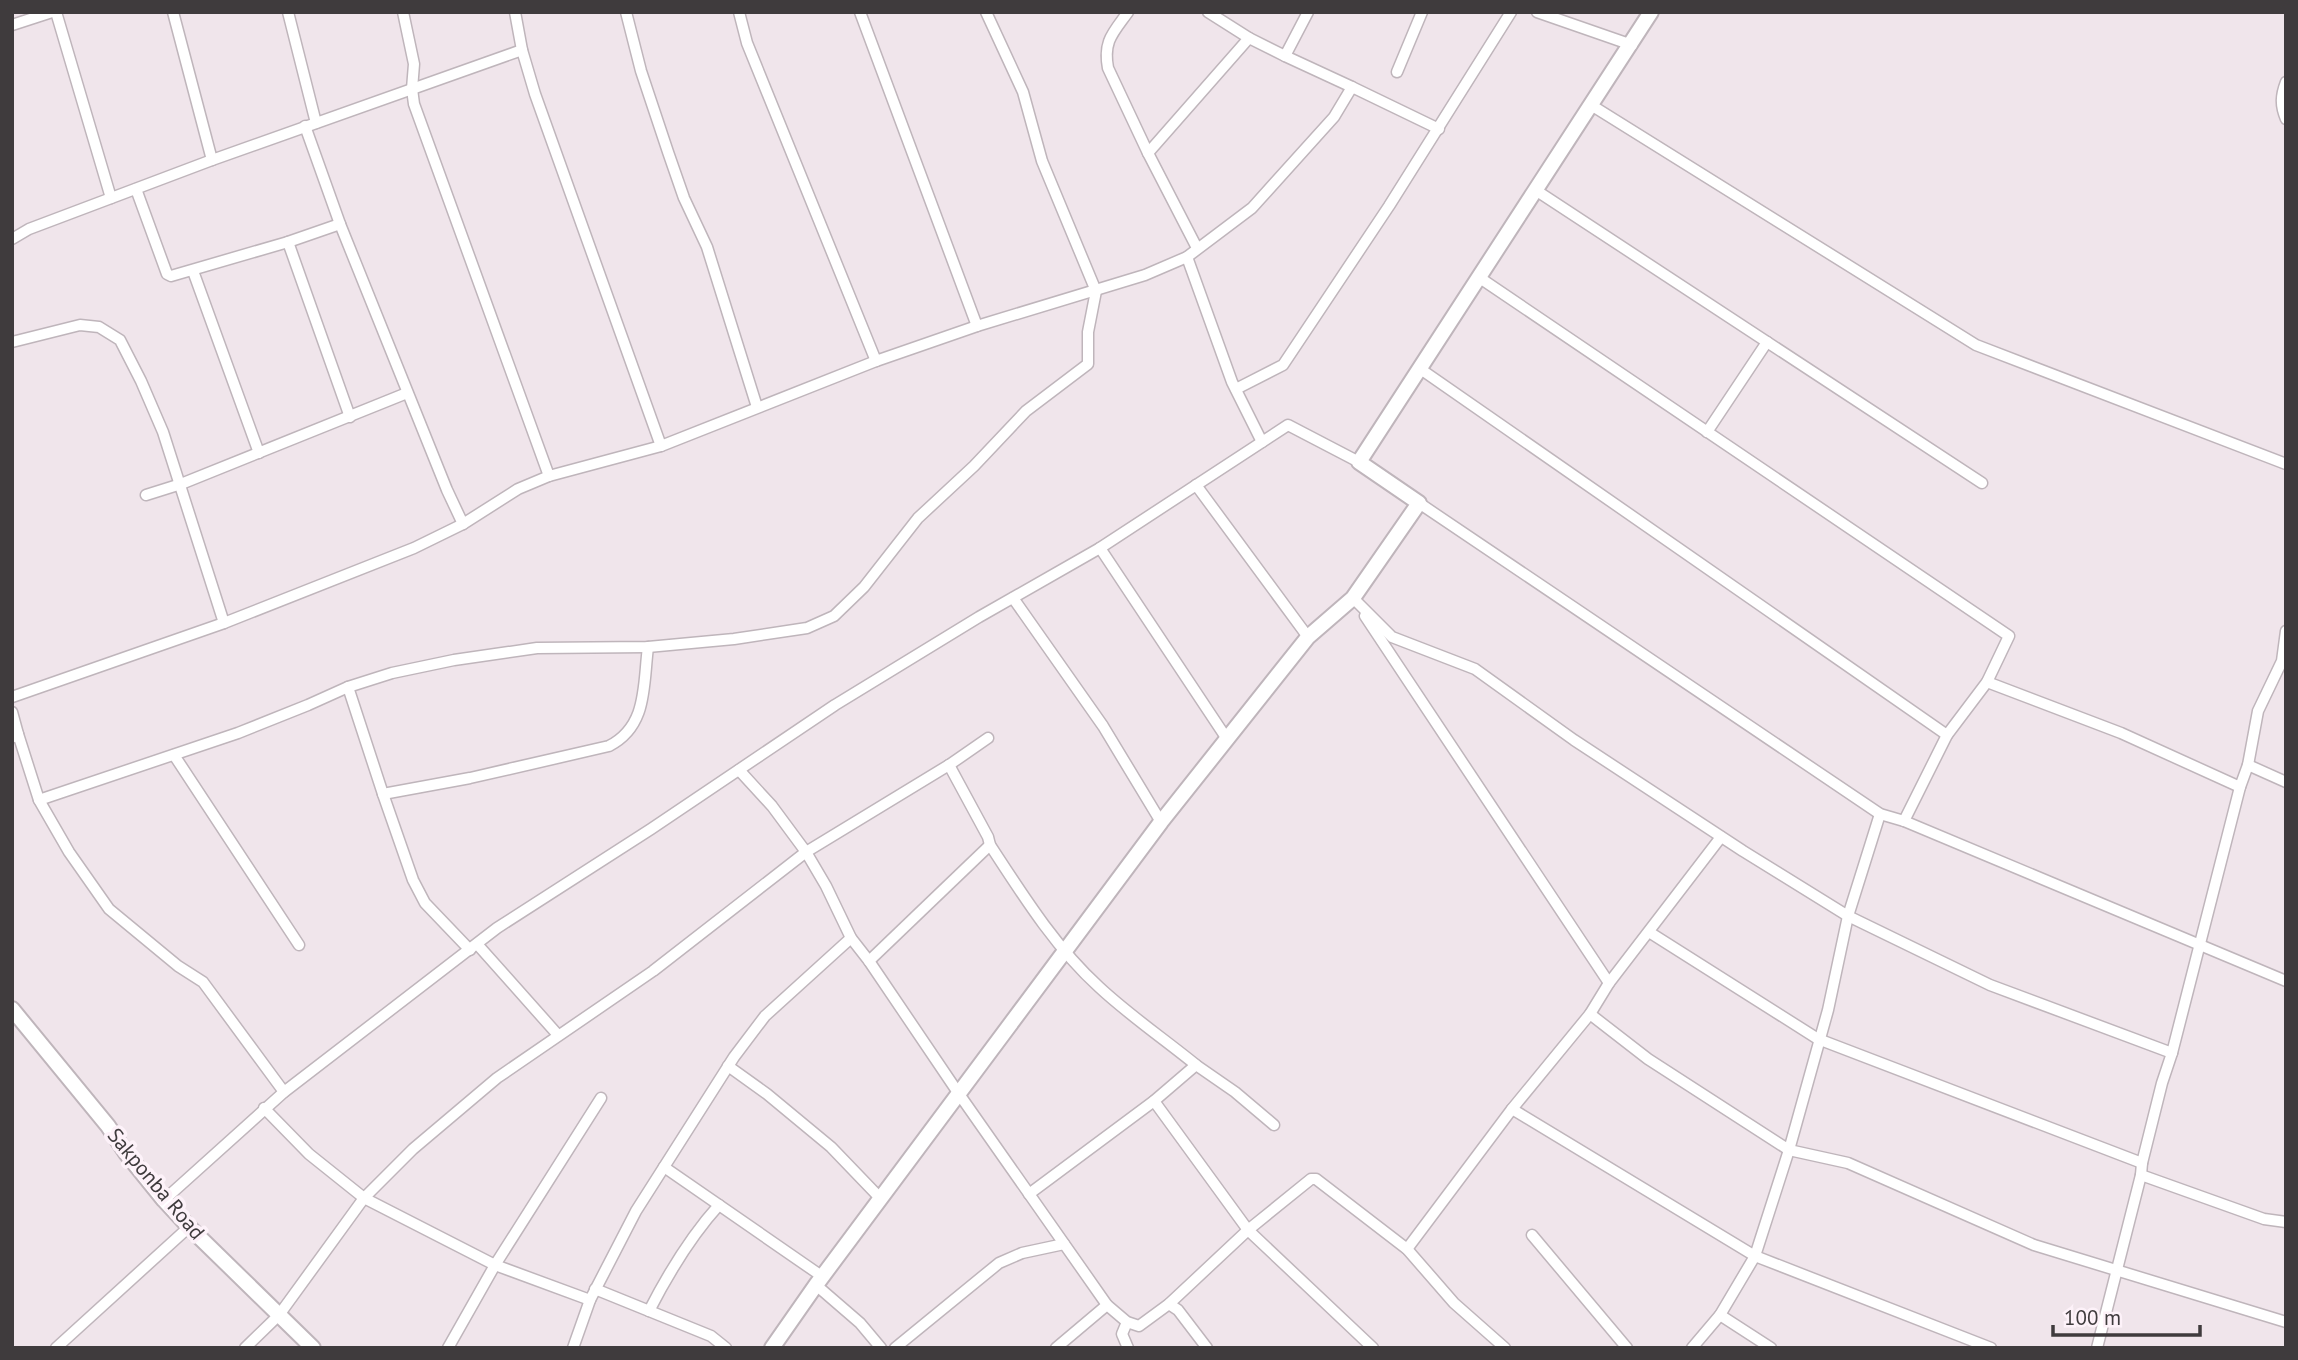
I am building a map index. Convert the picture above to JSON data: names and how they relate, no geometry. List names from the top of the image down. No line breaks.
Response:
{"streets":{"street":["Sakponba Road"]},"scale_bar":"100 m"}
